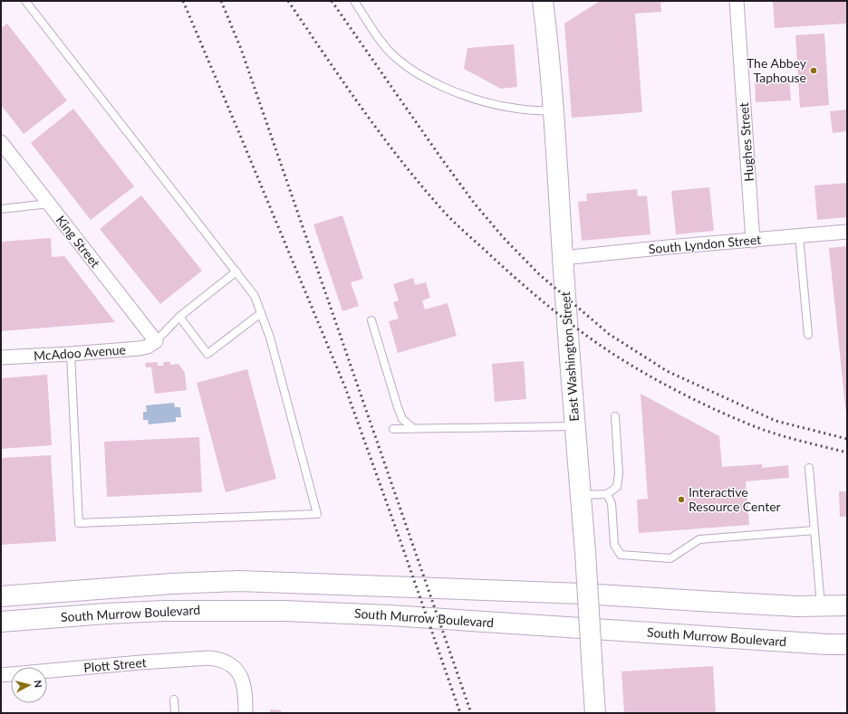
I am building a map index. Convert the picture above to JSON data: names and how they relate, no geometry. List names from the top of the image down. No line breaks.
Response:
{"streets":{"main road":["East Washington Street","South Murrow Boulevard"],"street":["Hughes Street","King Street","South Lyndon Street","McAdoo Avenue","Plott Street"]},"crossings":[["Hughes Street","South Lyndon Street"],["King Street","McAdoo Avenue"],["South Lyndon Street","East Washington Street"]],"places":["The Abbey Taphouse","Interactive Resource Center"],"north":"right"}
